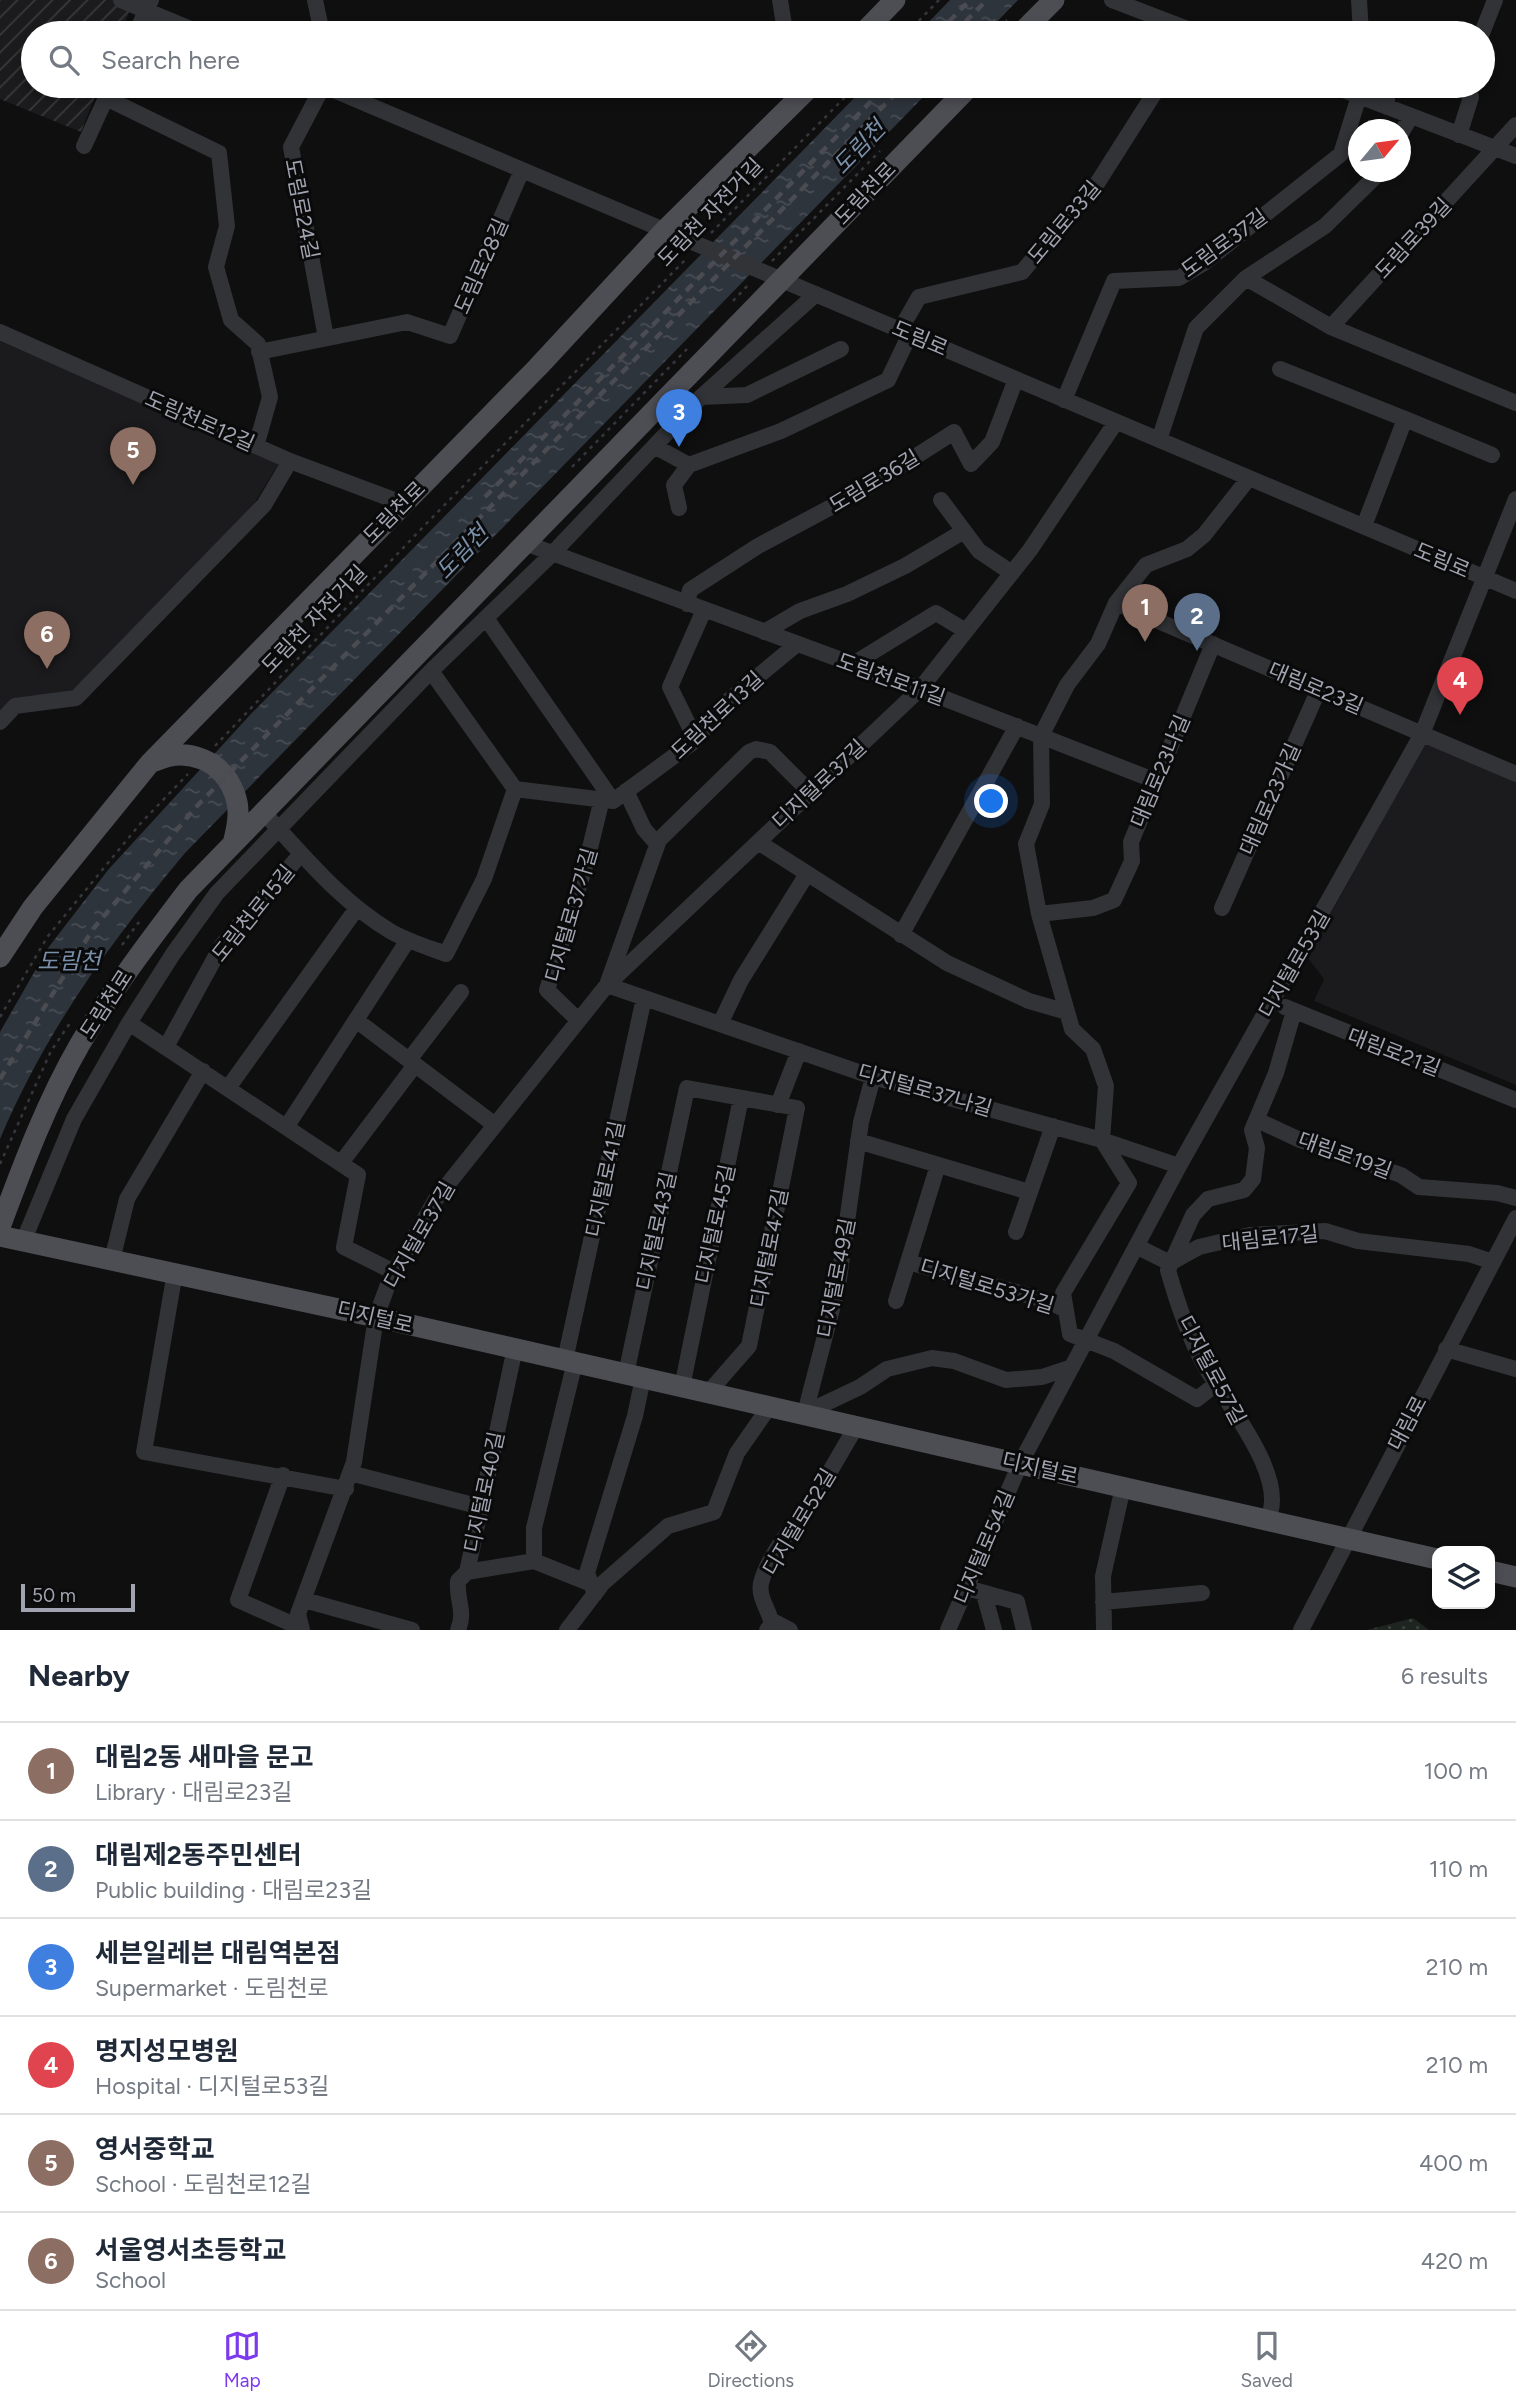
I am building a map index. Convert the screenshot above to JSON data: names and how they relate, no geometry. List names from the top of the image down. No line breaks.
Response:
{"streets":{"main road":["도림천로","디지털로"],"street":["도림로24길","도림로33길","도림로39길","도림로37길","도림로28길","도림로","도림천로12길","도림로36길","도림천로11길","대림로23길","도림천로13길","대림로23나길","디지털로37길","대림로23가길","도림천로15길","디지털로37가길","디지털로53길","대림로21길","디지털로37나길","대림로19길","디지털로41길","디지털로45길","디지털로43길","대림로17길","디지털로47길","디지털로49길","디지털로53가길","디지털로57길","대림로","디지털로40길","디지털로52길","디지털로54길"],"path":["도림천 자전거길"]},"crossings":[["도림천로","도림로"],["도림천로","도림천로12길"],["도림천로","도림천로11길"],["도림로24길","도림로28길"],["도림로33길","도림로"],["도림로37길","도림로"],["도림로28길","도림로"],["도림로","도림로36길"],["도림로","디지털로37길"],["도림로","디지털로53길"],["도림로36길","도림천로11길"],["도림천로11길","도림천로13길"],["도림천로11길","대림로23나길"],["도림천로11길","디지털로37길"],["대림로23길","대림로23나길"],["대림로23길","대림로23가길"],["대림로23길","디지털로53길"],["도림천로13길","디지털로37가길"],["디지털로37길","디지털로37가길"],["디지털로37길","디지털로37나길"],["디지털로37길","디지털로"],["디지털로53길","대림로21길"],["디지털로53길","디지털로37나길"],["디지털로53길","디지털로53가길"],["디지털로53길","디지털로"],["디지털로53길","디지털로54길"],["디지털로37나길","디지털로41길"],["디지털로37나길","디지털로49길"],["디지털로37나길","디지털로53가길"],["디지털로41길","디지털로"],["디지털로45길","디지털로43길"],["디지털로45길","디지털로"],["디지털로43길","디지털로"],["대림로17길","디지털로57길"],["대림로17길","대림로"],["디지털로47길","디지털로"],["디지털로49길","디지털로"],["디지털로","디지털로57길"],["디지털로","대림로"],["디지털로","디지털로40길"],["디지털로","디지털로52길"],["디지털로","디지털로54길"]],"water":["도림천"],"scale_bar":"50 m","north":"top right","page":{"search":"Search here","pins":["3","5","1","2","6","4"],"scale":"50 m","heading":["Nearby","6 results"],"list":[{"mark":"1","name":"대림2동 새마을 문고","note":"Library · 대림로23길","value":"100 m"},{"mark":"2","name":"대림제2동주민센터","note":"Public building · 대림로23길","value":"110 m"},{"mark":"3","name":"세븐일레븐 대림역본점","note":"Supermarket · 도림천로","value":"210 m"},{"mark":"4","name":"명지성모병원","note":"Hospital · 디지털로53길","value":"210 m"},{"mark":"5","name":"영서중학교","note":"School · 도림천로12길","value":"400 m"},{"mark":"6","name":"서울영서초등학교","note":"School","value":"420 m"}],"nav":["Map","Directions","Saved"]}}
